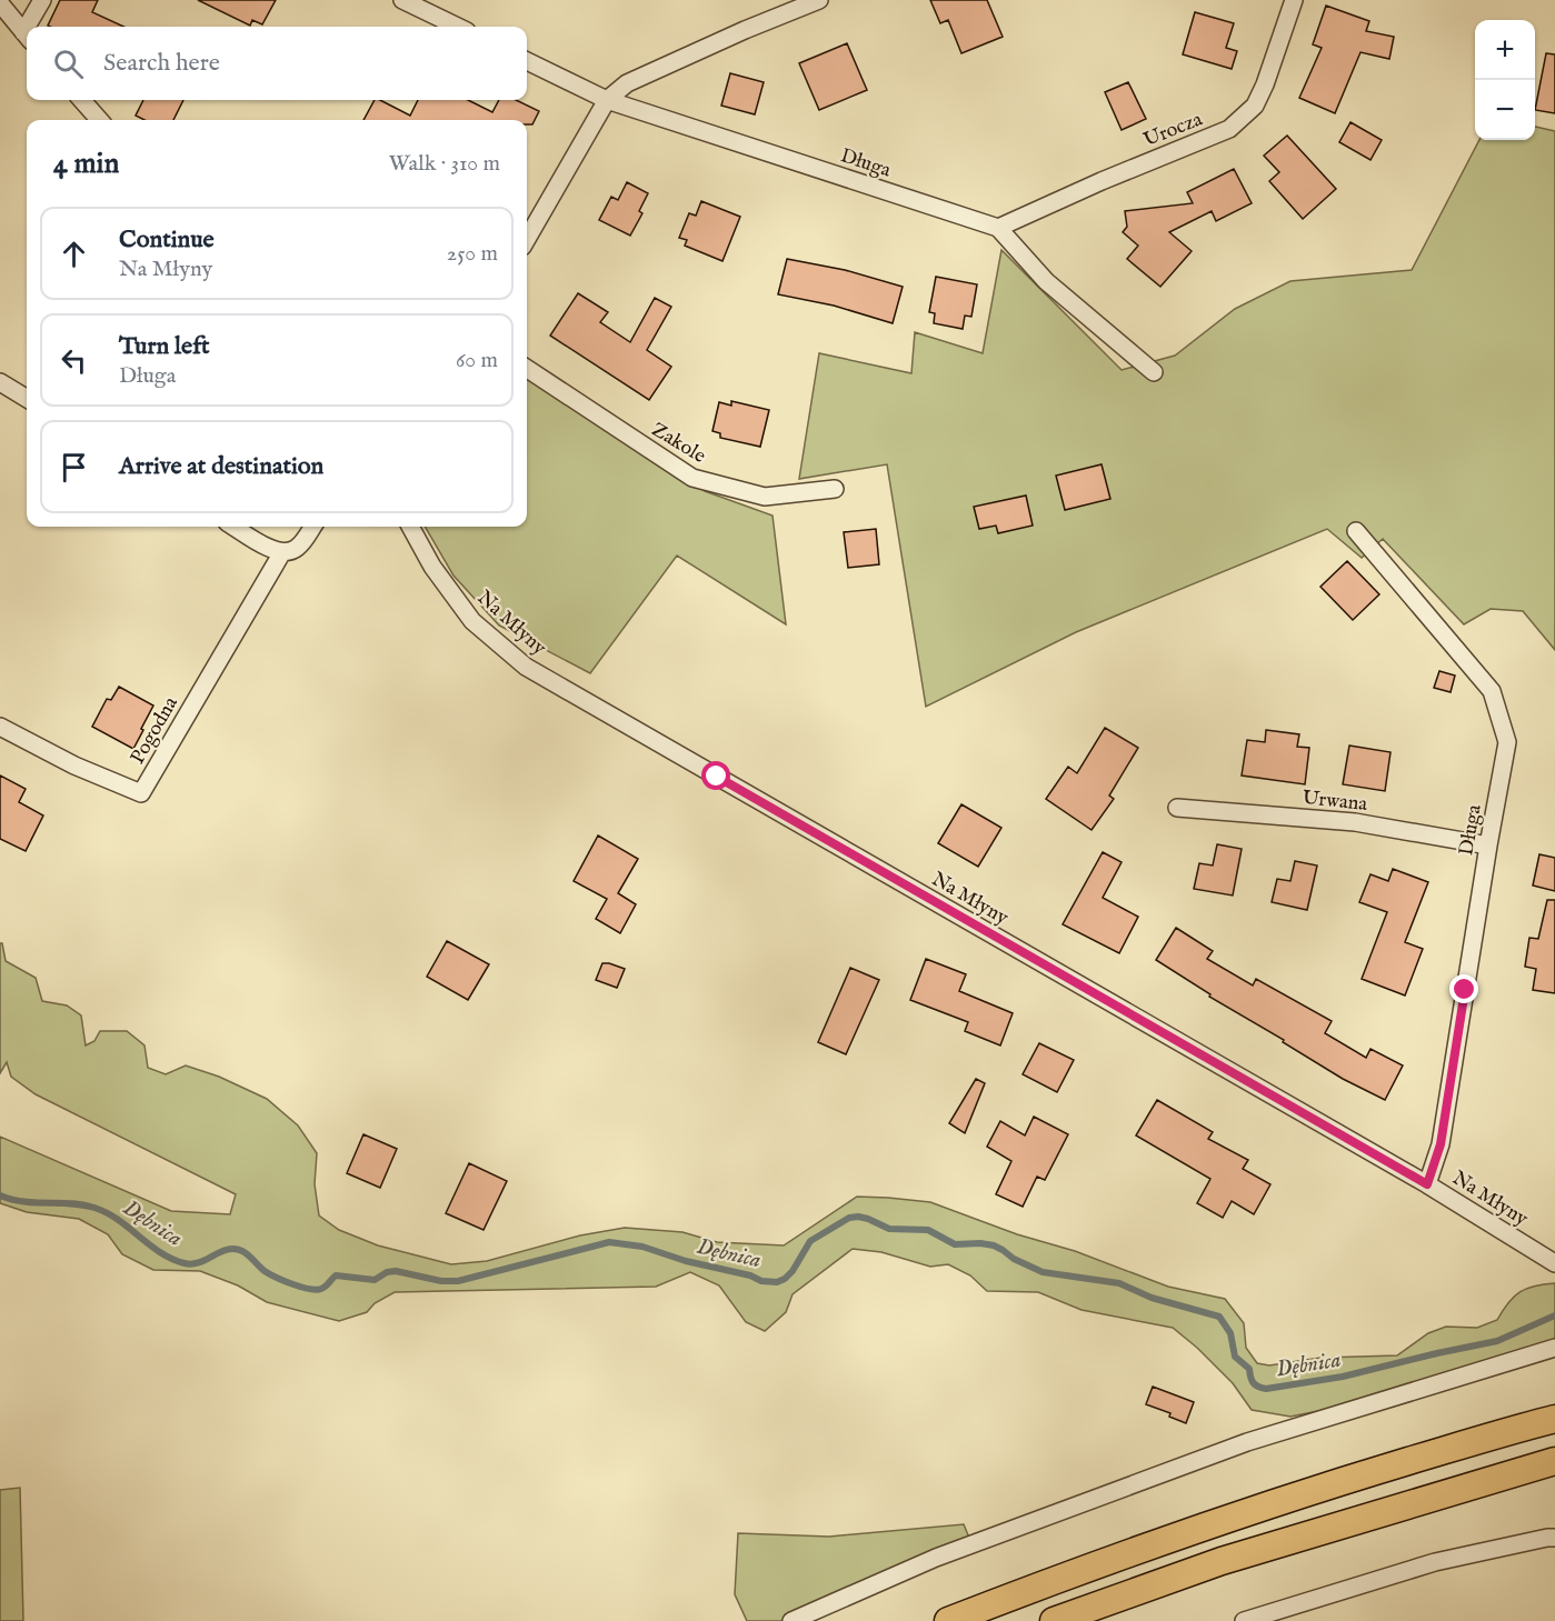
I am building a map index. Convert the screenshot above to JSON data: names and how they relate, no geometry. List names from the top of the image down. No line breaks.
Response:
{"streets":{"street":["Urocza","Długa","Zakole","Na Młyny","Pogodna","Urwana"]},"crossings":[["Urocza","Długa"],["Długa","Na Młyny"],["Długa","Urwana"]],"water":["Dębnica"],"page":{"map_buttons":["+","−"],"search":"Search here","heading":["4 min","Walk · 310 m"],"list":[["Continue","Na Młyny","250 m"],["Turn left","Długa","60 m"],"Arrive at destination"]}}
